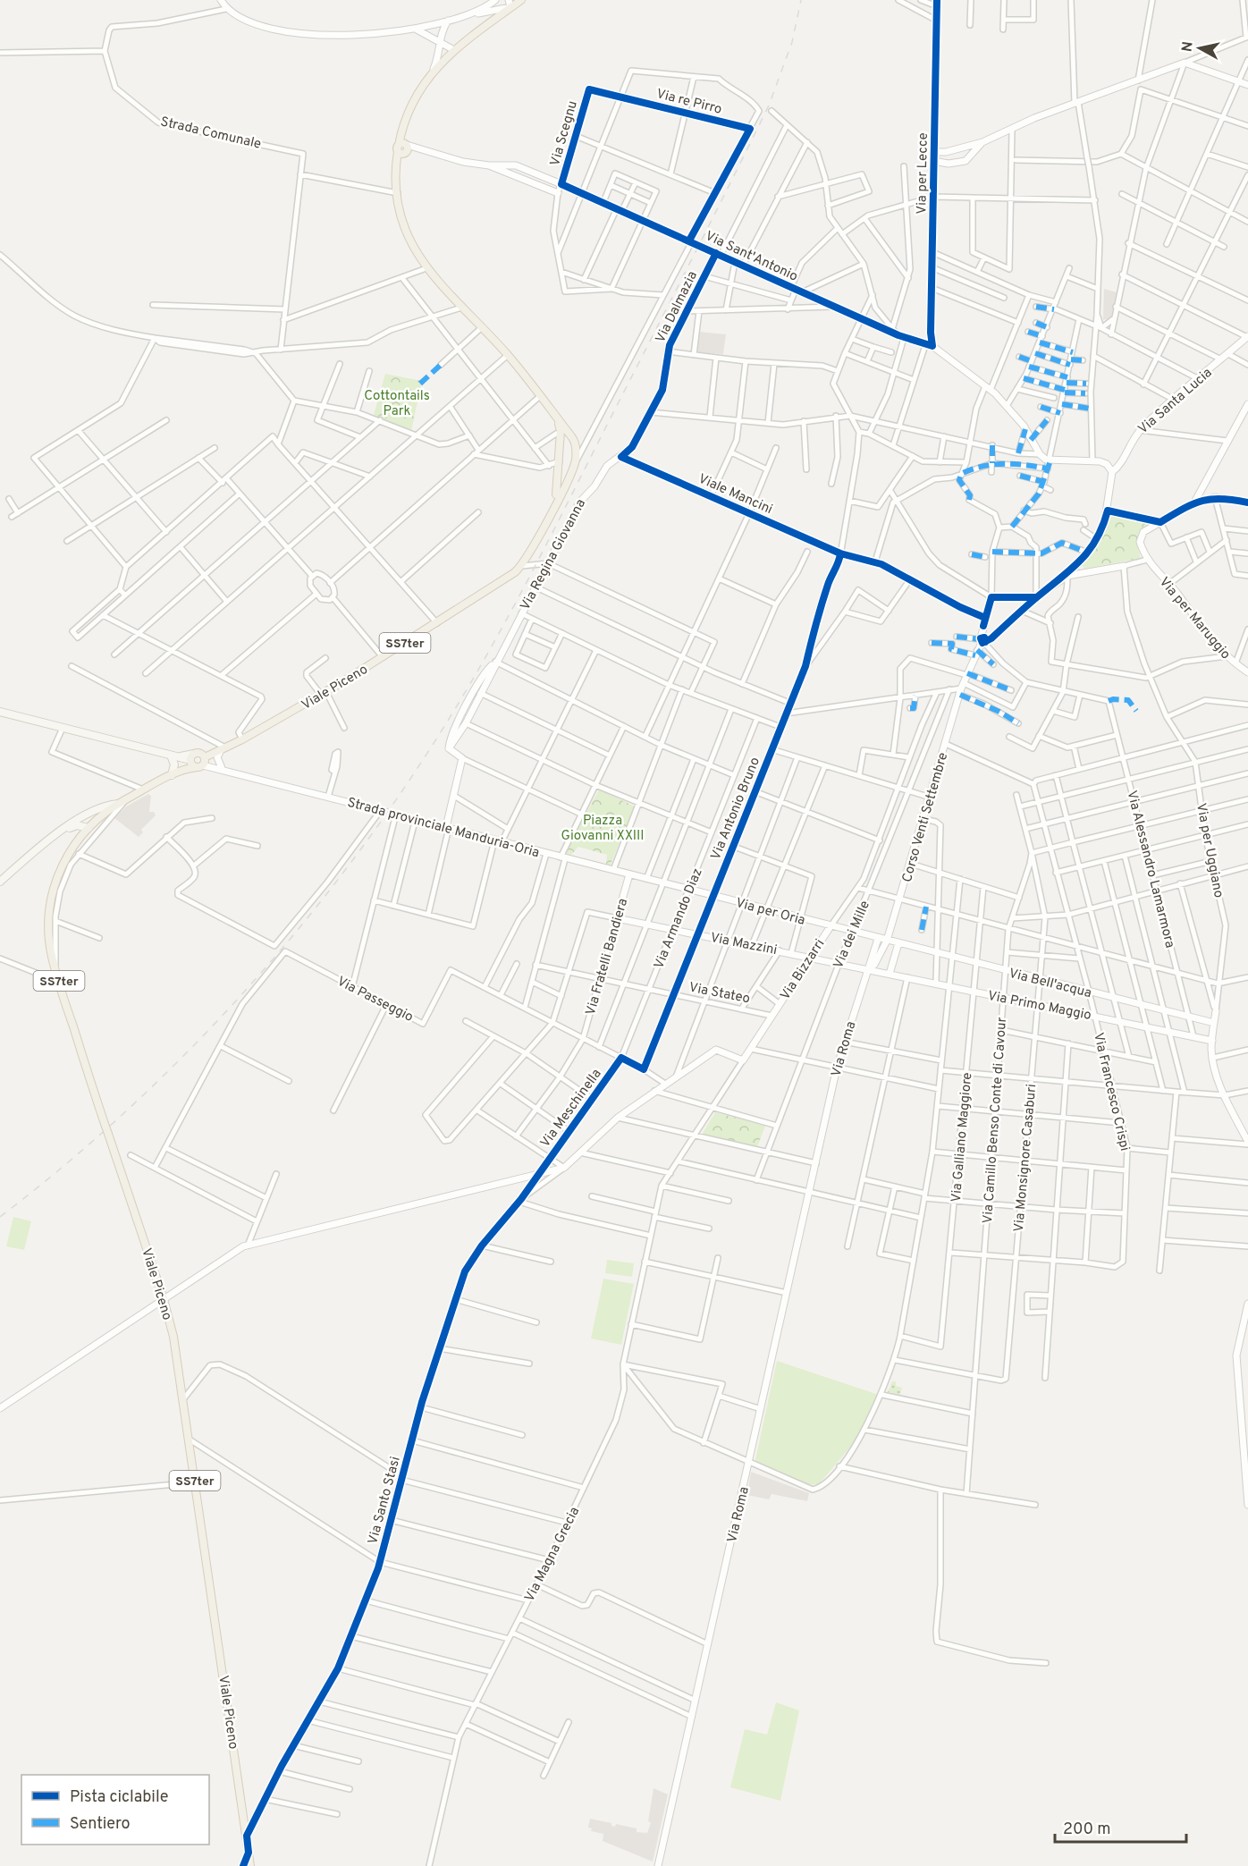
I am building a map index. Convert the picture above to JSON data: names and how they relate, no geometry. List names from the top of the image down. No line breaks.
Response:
{"streets":{"main road":["SS7ter","Viale Piceno"],"street":["Via re Pirro","Strada Comunale","Via Scegnu","Via per Lecce","Via Sant'Antonio","Via Dalmazia","Via Santa Lucia","Viale Mancini","Via Regina Giovanna","Via per Maruggio","Via Antonio Bruno","Corso Venti Settembre","Strada provinciale Manduria-Oria","Via per Uggiano","Via Alessandro Lamarmora","Via per Oria","Via Armando Diaz","Via dei Mille","Via Mazzini","Via Fratelli Bandiera","Via Bizzarri","Via Bell'acqua","Via Stateo","Via Passeggio","Via Primo Maggio","Via Roma","Via Francesco Crispi","Via Meschinella","Via Camillo Benso Conte di Cavour","Via Galliano Maggiore","Via Monsignore Casaburi","Via Santo Stasi","Via Magna Grecia"]},"crossings":[["Via re Pirro","Via Scegnu"],["Via Scegnu","Via Sant'Antonio"],["Via per Lecce","Via Sant'Antonio"],["Via Sant'Antonio","Via Dalmazia"],["Via Dalmazia","Viale Mancini"],["Via Dalmazia","Via Regina Giovanna"],["Viale Mancini","Via Regina Giovanna"],["Viale Mancini","Via Antonio Bruno"],["SS7ter","Viale Piceno"],["Viale Piceno","Strada provinciale Manduria-Oria"],["Viale Piceno","Via Santo Stasi"],["Via Antonio Bruno","Via per Oria"],["Via Antonio Bruno","Via Mazzini"],["Via Antonio Bruno","Via Stateo"],["Via Antonio Bruno","Via Passeggio"],["Corso Venti Settembre","Via per Oria"],["Corso Venti Settembre","Via Bell'acqua"],["Corso Venti Settembre","Via Roma"],["Strada provinciale Manduria-Oria","Via per Oria"],["Strada provinciale Manduria-Oria","Via Fratelli Bandiera"],["Via per Uggiano","Via Bell'acqua"],["Via per Uggiano","Via Primo Maggio"],["Via Alessandro Lamarmora","Via Bell'acqua"],["Via Alessandro Lamarmora","Via Primo Maggio"],["Via per Oria","Via Armando Diaz"],["Via per Oria","Via dei Mille"],["Via per Oria","Via Bizzarri"],["Via per Oria","Via Bell'acqua"],["Via per Oria","Via Roma"],["Via Armando Diaz","Via Mazzini"],["Via Armando Diaz","Via Stateo"],["Via Armando Diaz","Via Passeggio"],["Via Armando Diaz","Via Meschinella"],["Via dei Mille","Via Mazzini"],["Via Mazzini","Via Fratelli Bandiera"],["Via Mazzini","Via Bizzarri"],["Via Mazzini","Via Stateo"],["Via Mazzini","Via Primo Maggio"],["Via Mazzini","Via Roma"],["Via Fratelli Bandiera","Via Stateo"],["Via Fratelli Bandiera","Via Passeggio"],["Via Bizzarri","Via Stateo"],["Via Bizzarri","Via Magna Grecia"],["Via Bell'acqua","Via Roma"],["Via Bell'acqua","Via Francesco Crispi"],["Via Bell'acqua","Via Camillo Benso Conte di Cavour"],["Via Bell'acqua","Via Galliano Maggiore"],["Via Bell'acqua","Via Monsignore Casaburi"],["Via Passeggio","Via Meschinella"],["Via Primo Maggio","Via Roma"],["Via Primo Maggio","Via Francesco Crispi"],["Via Primo Maggio","Via Camillo Benso Conte di Cavour"],["Via Primo Maggio","Via Galliano Maggiore"],["Via Primo Maggio","Via Monsignore Casaburi"],["Via Meschinella","Via Santo Stasi"],["Via Camillo Benso Conte di Cavour","Via Monsignore Casaburi"]],"parks":["Cottontails Park","Piazza Giovanni XXIII"],"legend":["Pista ciclabile","Sentiero"],"scale_bar":"200 m","north":"left"}
